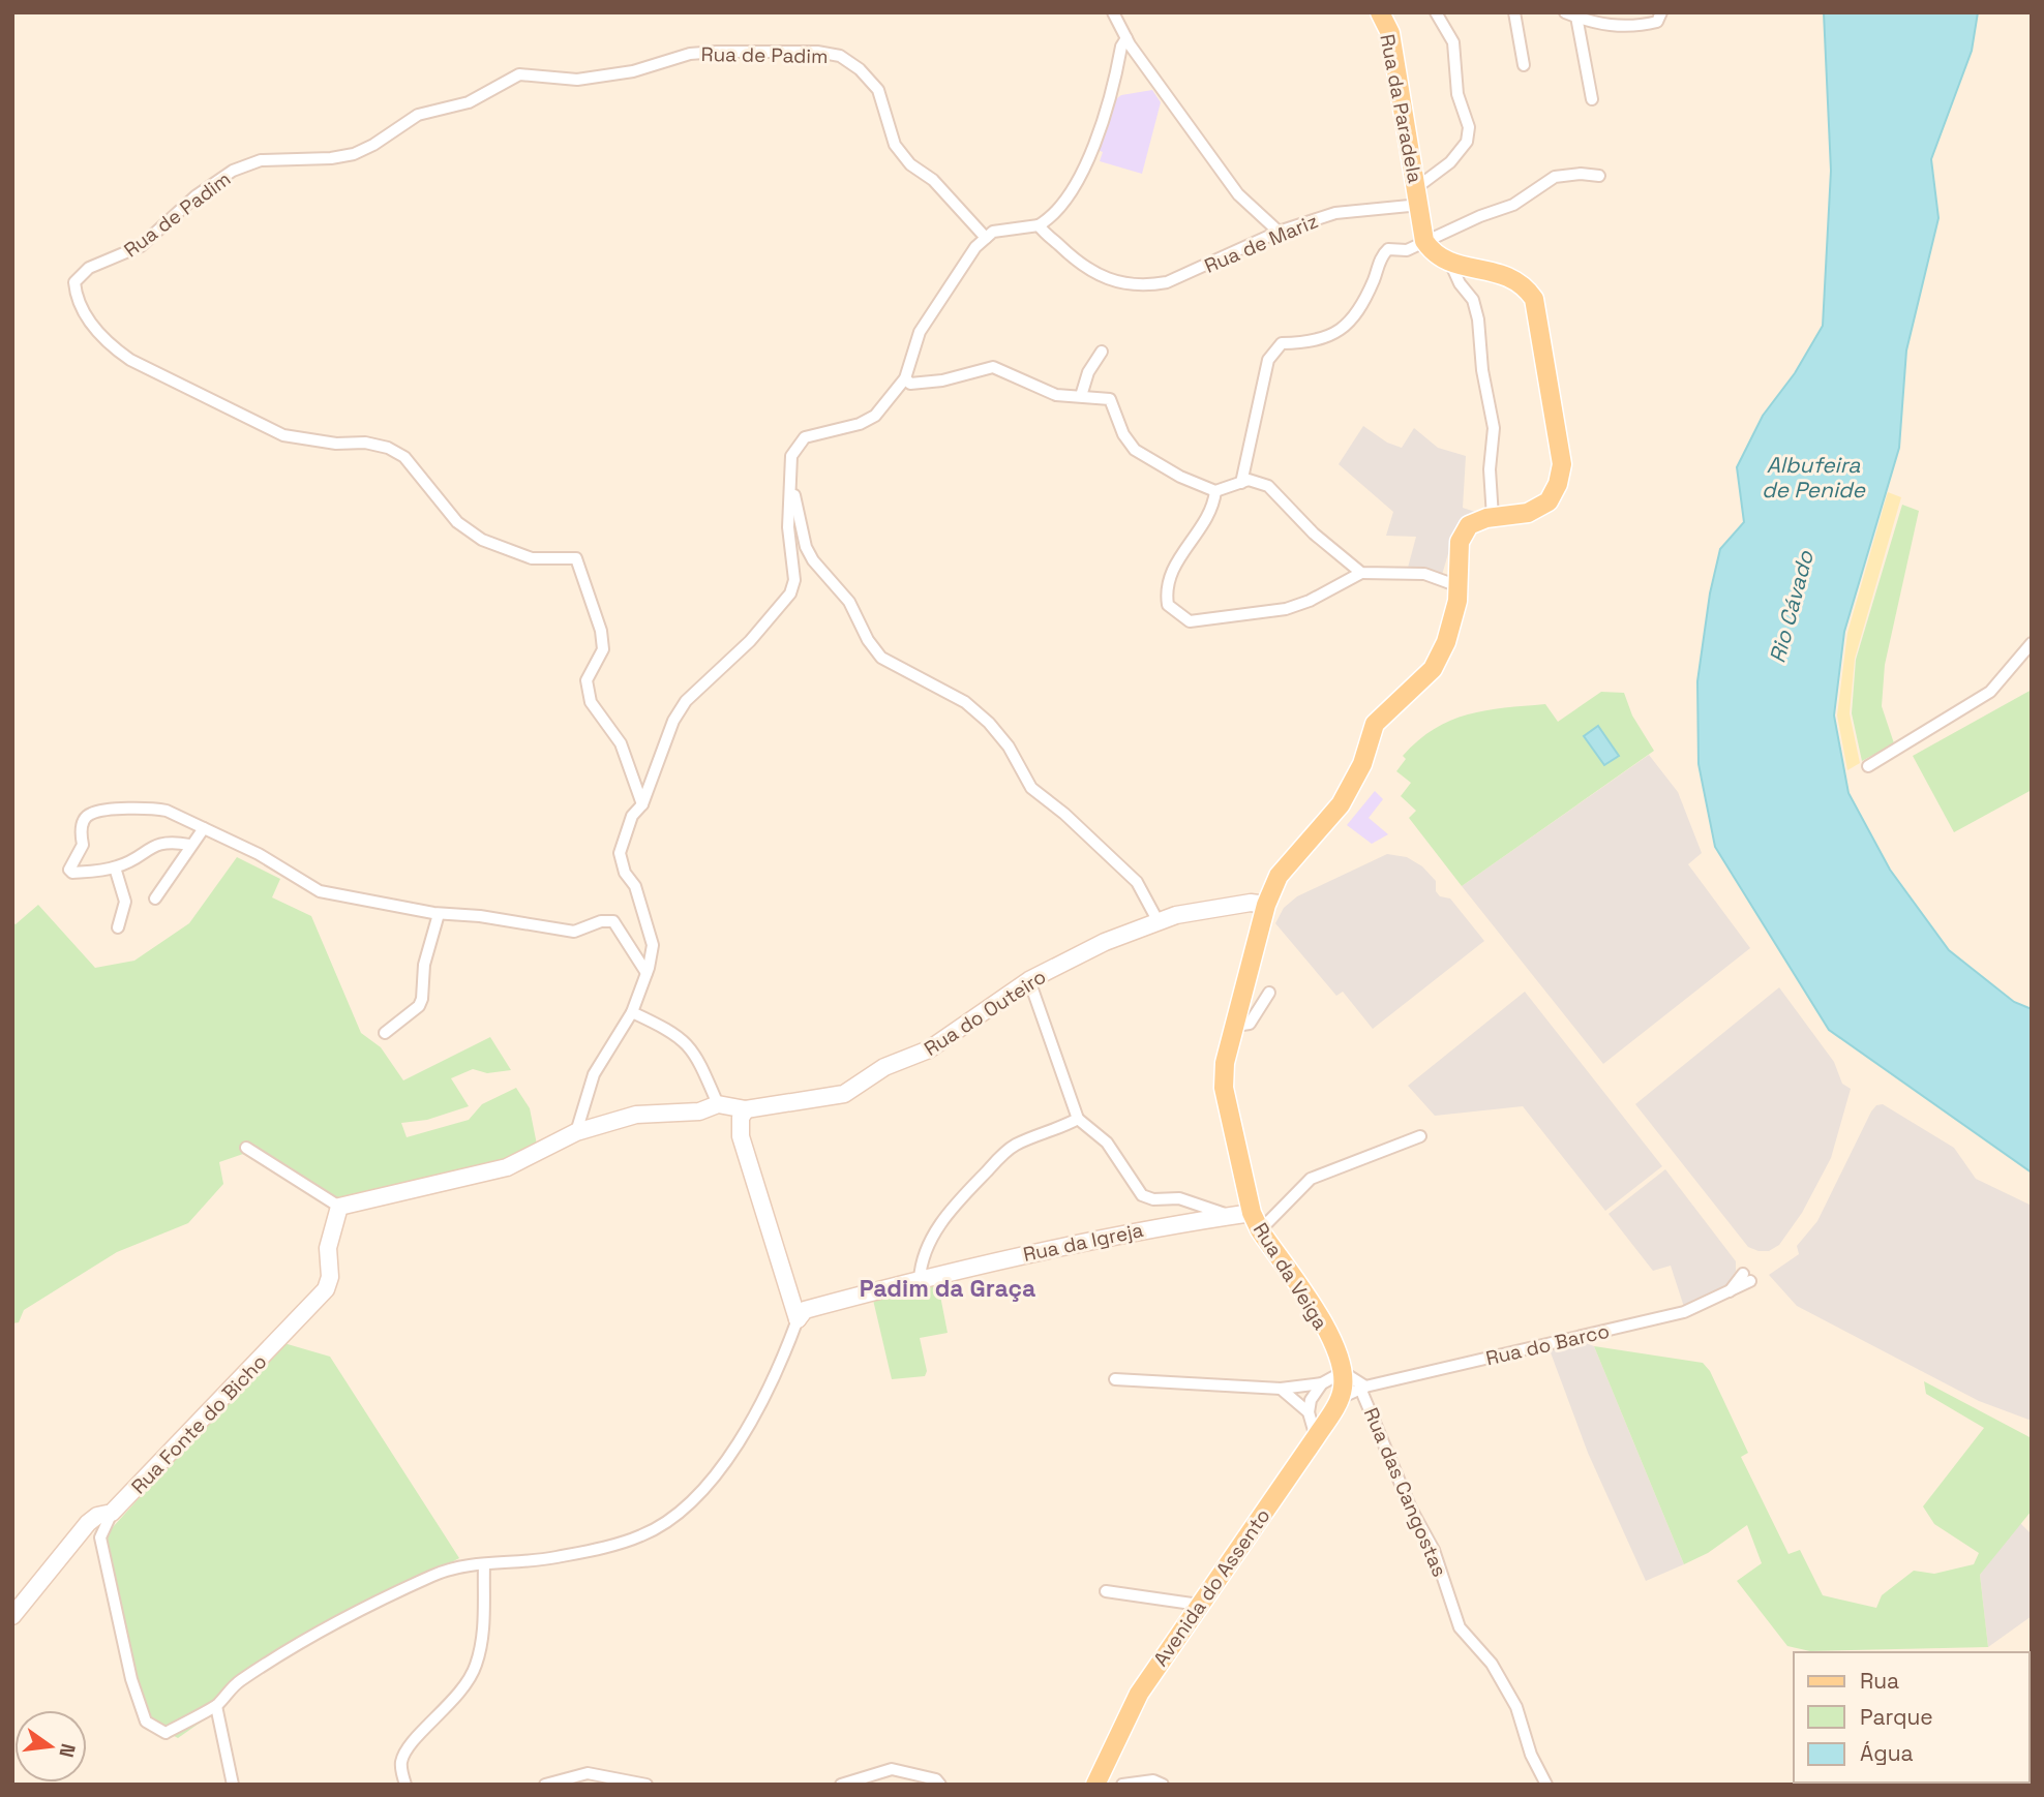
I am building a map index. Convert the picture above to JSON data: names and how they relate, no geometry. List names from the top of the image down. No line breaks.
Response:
{"streets":{"main road":["Rua da Paradela","Rua da Veiga","Avenida do Assento"],"street":["Rua de Padim","Rua de Mariz","Rua do Outeiro","Rua da Igreja","Rua do Barco","Rua Fonte do Bicho","Rua das Cangostas"]},"crossings":[["Rua da Paradela","Rua de Mariz"],["Rua do Outeiro","Rua da Veiga"],["Rua da Igreja","Rua da Veiga"],["Rua da Veiga","Rua do Barco"],["Rua da Veiga","Avenida do Assento"],["Rua do Barco","Rua das Cangostas"],["Rua do Barco","Avenida do Assento"]],"districts":["Padim da Graça"],"water":["Albufeira de Penide","Rio Cávado"],"legend":["Rua","Parque","Água"],"north":"right"}
